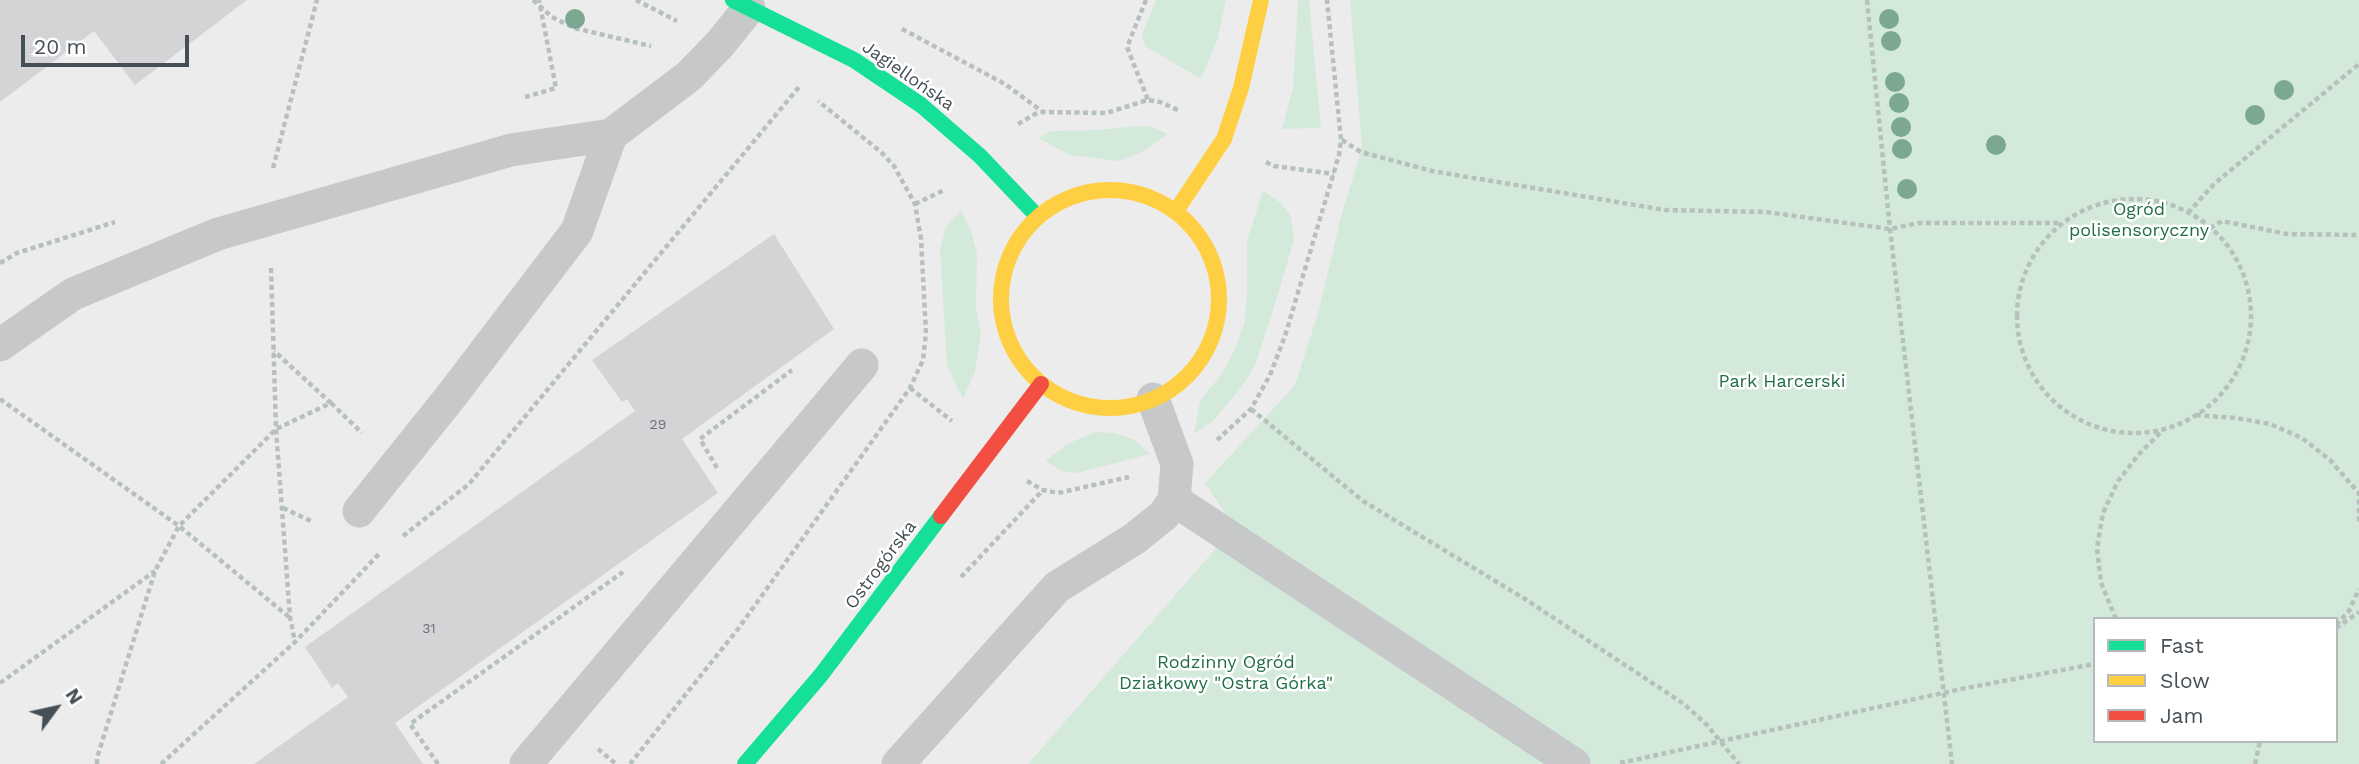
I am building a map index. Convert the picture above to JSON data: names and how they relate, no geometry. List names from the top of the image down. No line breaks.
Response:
{"streets":{"street":["Jagiellońska","Ostrogórska"]},"crossings":[["Jagiellońska","Ostrogórska"]],"parks":["Ogród polisensoryczny","Park Harcerski","Rodzinny Ogród Działkowy \"Ostra Górka\""],"house_numbers":["29","31"],"legend":["Fast","Slow","Jam"],"scale_bar":"20 m","north":"top right"}
